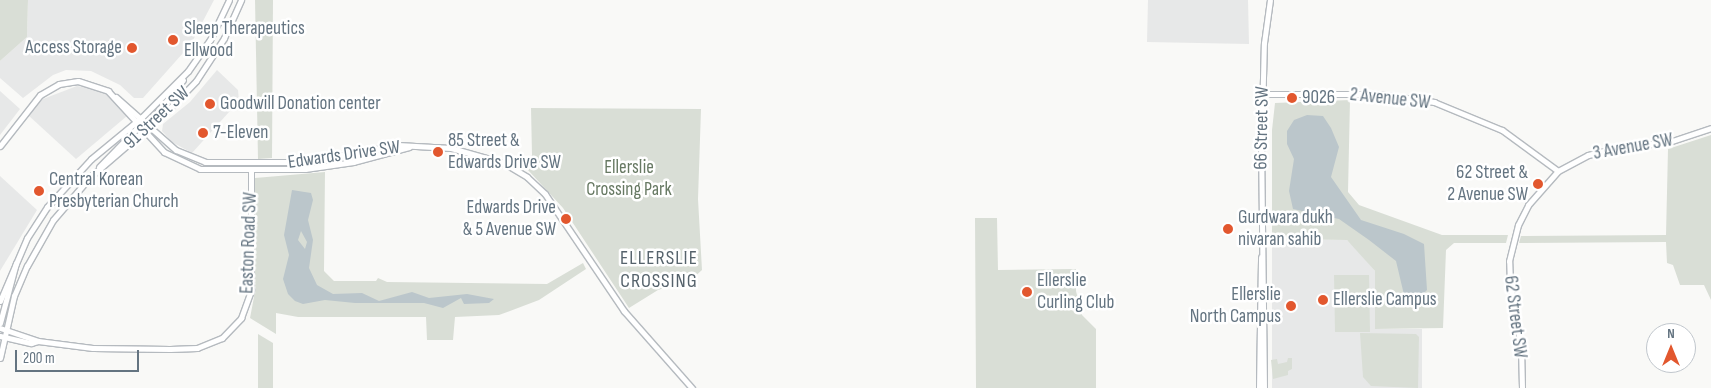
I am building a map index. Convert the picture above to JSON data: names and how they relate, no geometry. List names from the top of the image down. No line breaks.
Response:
{"streets":{"street":["2 Avenue SW","91 Street SW","66 Street SW","3 Avenue SW","Edwards Drive SW","Easton Road SW","62 Street SW"]},"crossings":[["2 Avenue SW","66 Street SW"],["2 Avenue SW","3 Avenue SW"],["2 Avenue SW","62 Street SW"],["91 Street SW","Edwards Drive SW"],["91 Street SW","Easton Road SW"],["3 Avenue SW","62 Street SW"],["Edwards Drive SW","Easton Road SW"]],"districts":["ELLERSLIE CROSSING"],"parks":["Ellerslie Crossing Park"],"places":["Sleep Therapeutics Ellwood","Access Storage","9026","Goodwill Donation center","7-Eleven","85 Street & Edwards Drive SW","62 Street & 2 Avenue SW","Central Korean Presbyterian Church","Edwards Drive & 5 Avenue SW","Gurdwara dukh nivaran sahib","Ellerslie Curling Club","Ellerslie Campus","Ellerslie North Campus"],"scale_bar":"200 m","north":"top"}
